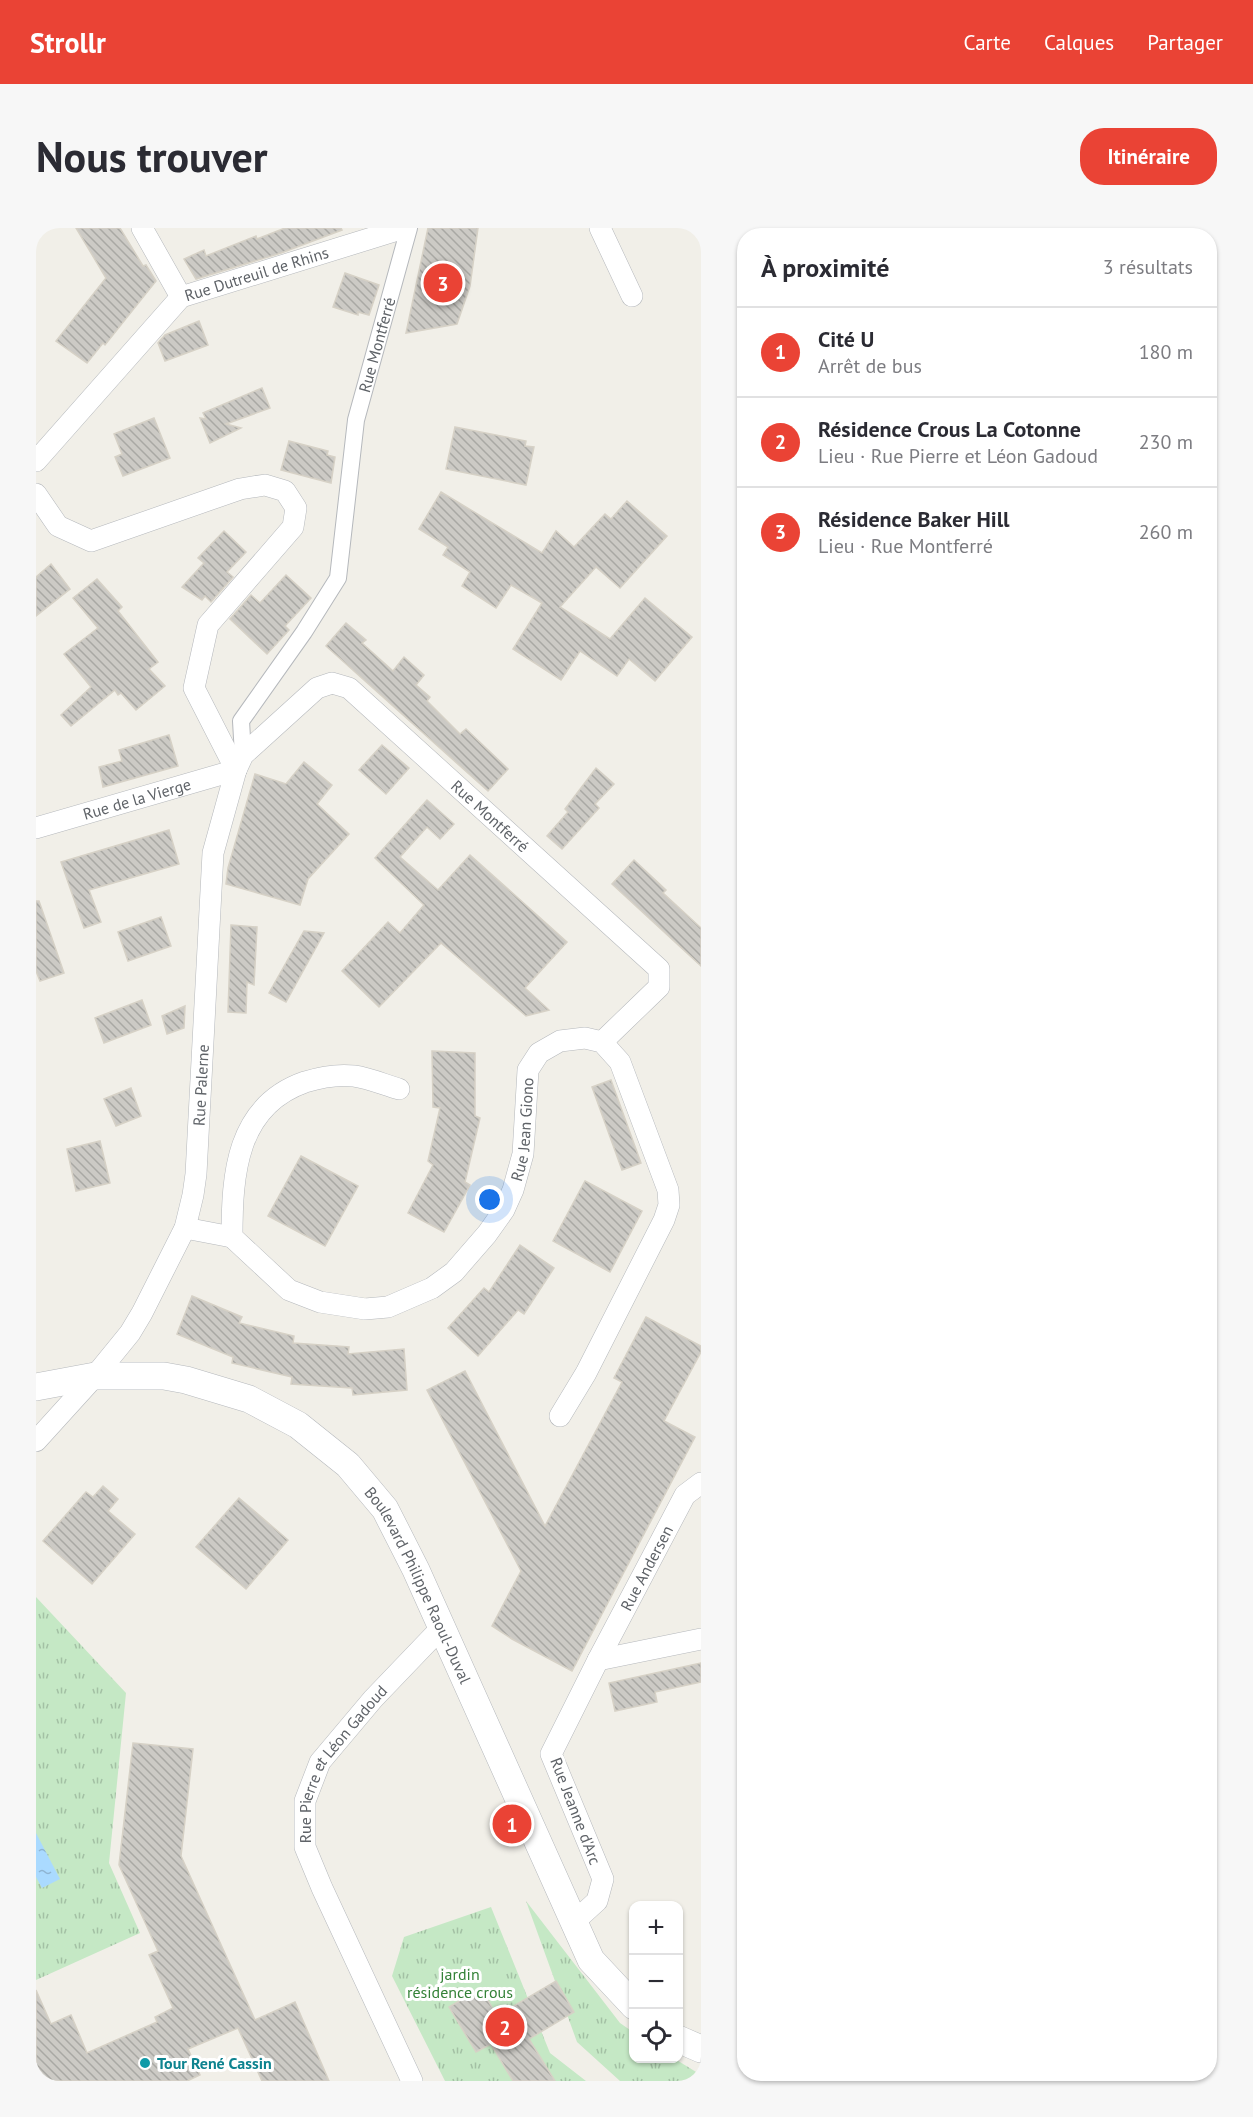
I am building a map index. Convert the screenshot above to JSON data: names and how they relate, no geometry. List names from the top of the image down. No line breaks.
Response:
{"streets":{"street":["Rue Dutreuil de Rhins","Rue Montferré","Rue de la Vierge","Rue Palerne","Rue Jean Giono","Rue Andersen","Boulevard Philippe Raoul-Duval","Rue Pierre et Léon Gadoud","Rue Jeanne d'Arc"]},"crossings":[["Rue Dutreuil de Rhins","Rue Montferré"],["Rue Montferré","Rue de la Vierge"],["Rue Montferré","Rue Palerne"],["Rue Montferré","Rue Jean Giono"],["Rue de la Vierge","Rue Palerne"],["Rue Palerne","Boulevard Philippe Raoul-Duval"],["Rue Andersen","Rue Jeanne d'Arc"],["Boulevard Philippe Raoul-Duval","Rue Pierre et Léon Gadoud"],["Boulevard Philippe Raoul-Duval","Rue Jeanne d'Arc"]],"parks":["jardin résidence crous"],"places":["Tour René Cassin"],"page":{"header":"Strollr","nav":["Carte","Calques","Partager"],"buttons":"Itinéraire","title":"Nous trouver","heading":["À proximité","3 résultats"],"pins":["3","1","2"],"list":[{"mark":"1","name":"Cité U","note":"Arrêt de bus","value":"180 m"},{"mark":"2","name":"Résidence Crous La Cotonne","note":"Lieu · Rue Pierre et Léon Gadoud","value":"230 m"},{"mark":"3","name":"Résidence Baker Hill","note":"Lieu · Rue Montferré","value":"260 m"}],"map_buttons":["+","−"]}}
